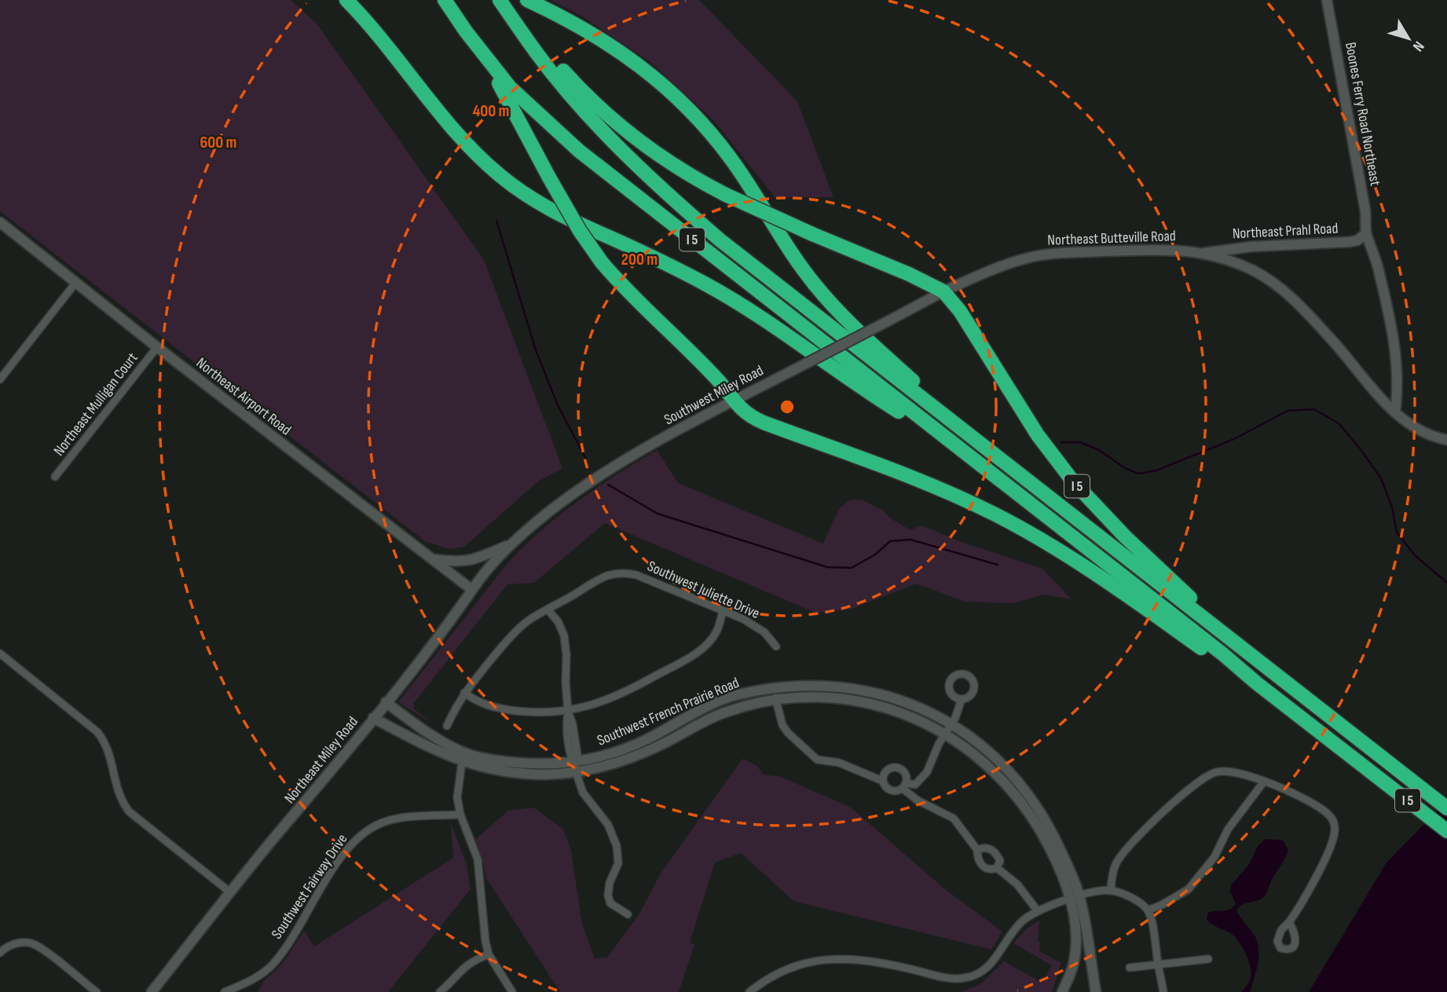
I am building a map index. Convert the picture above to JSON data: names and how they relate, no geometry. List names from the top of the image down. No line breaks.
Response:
{"streets":{"highway":["I 5"],"street":["Boones Ferry Road Northeast","Northeast Prahl Road","Northeast Butteville Road","Southwest Miley Road","Northeast Airport Road","Northeast Mulligan Court","Southwest Juliette Drive","Southwest French Prairie Road","Northeast Miley Road","Southwest Fairway Drive"]},"crossings":[["Boones Ferry Road Northeast","Northeast Prahl Road"],["Boones Ferry Road Northeast","Northeast Butteville Road"],["Northeast Prahl Road","Northeast Butteville Road"],["Northeast Butteville Road","I 5"],["Northeast Butteville Road","Southwest Miley Road"],["I 5","Southwest Miley Road"],["Southwest Miley Road","Northeast Miley Road"],["Northeast Airport Road","Northeast Mulligan Court"],["Northeast Airport Road","Northeast Miley Road"],["Southwest French Prairie Road","Northeast Miley Road"]],"north":"bottom right","rings":["400 m","600 m","200 m"]}
